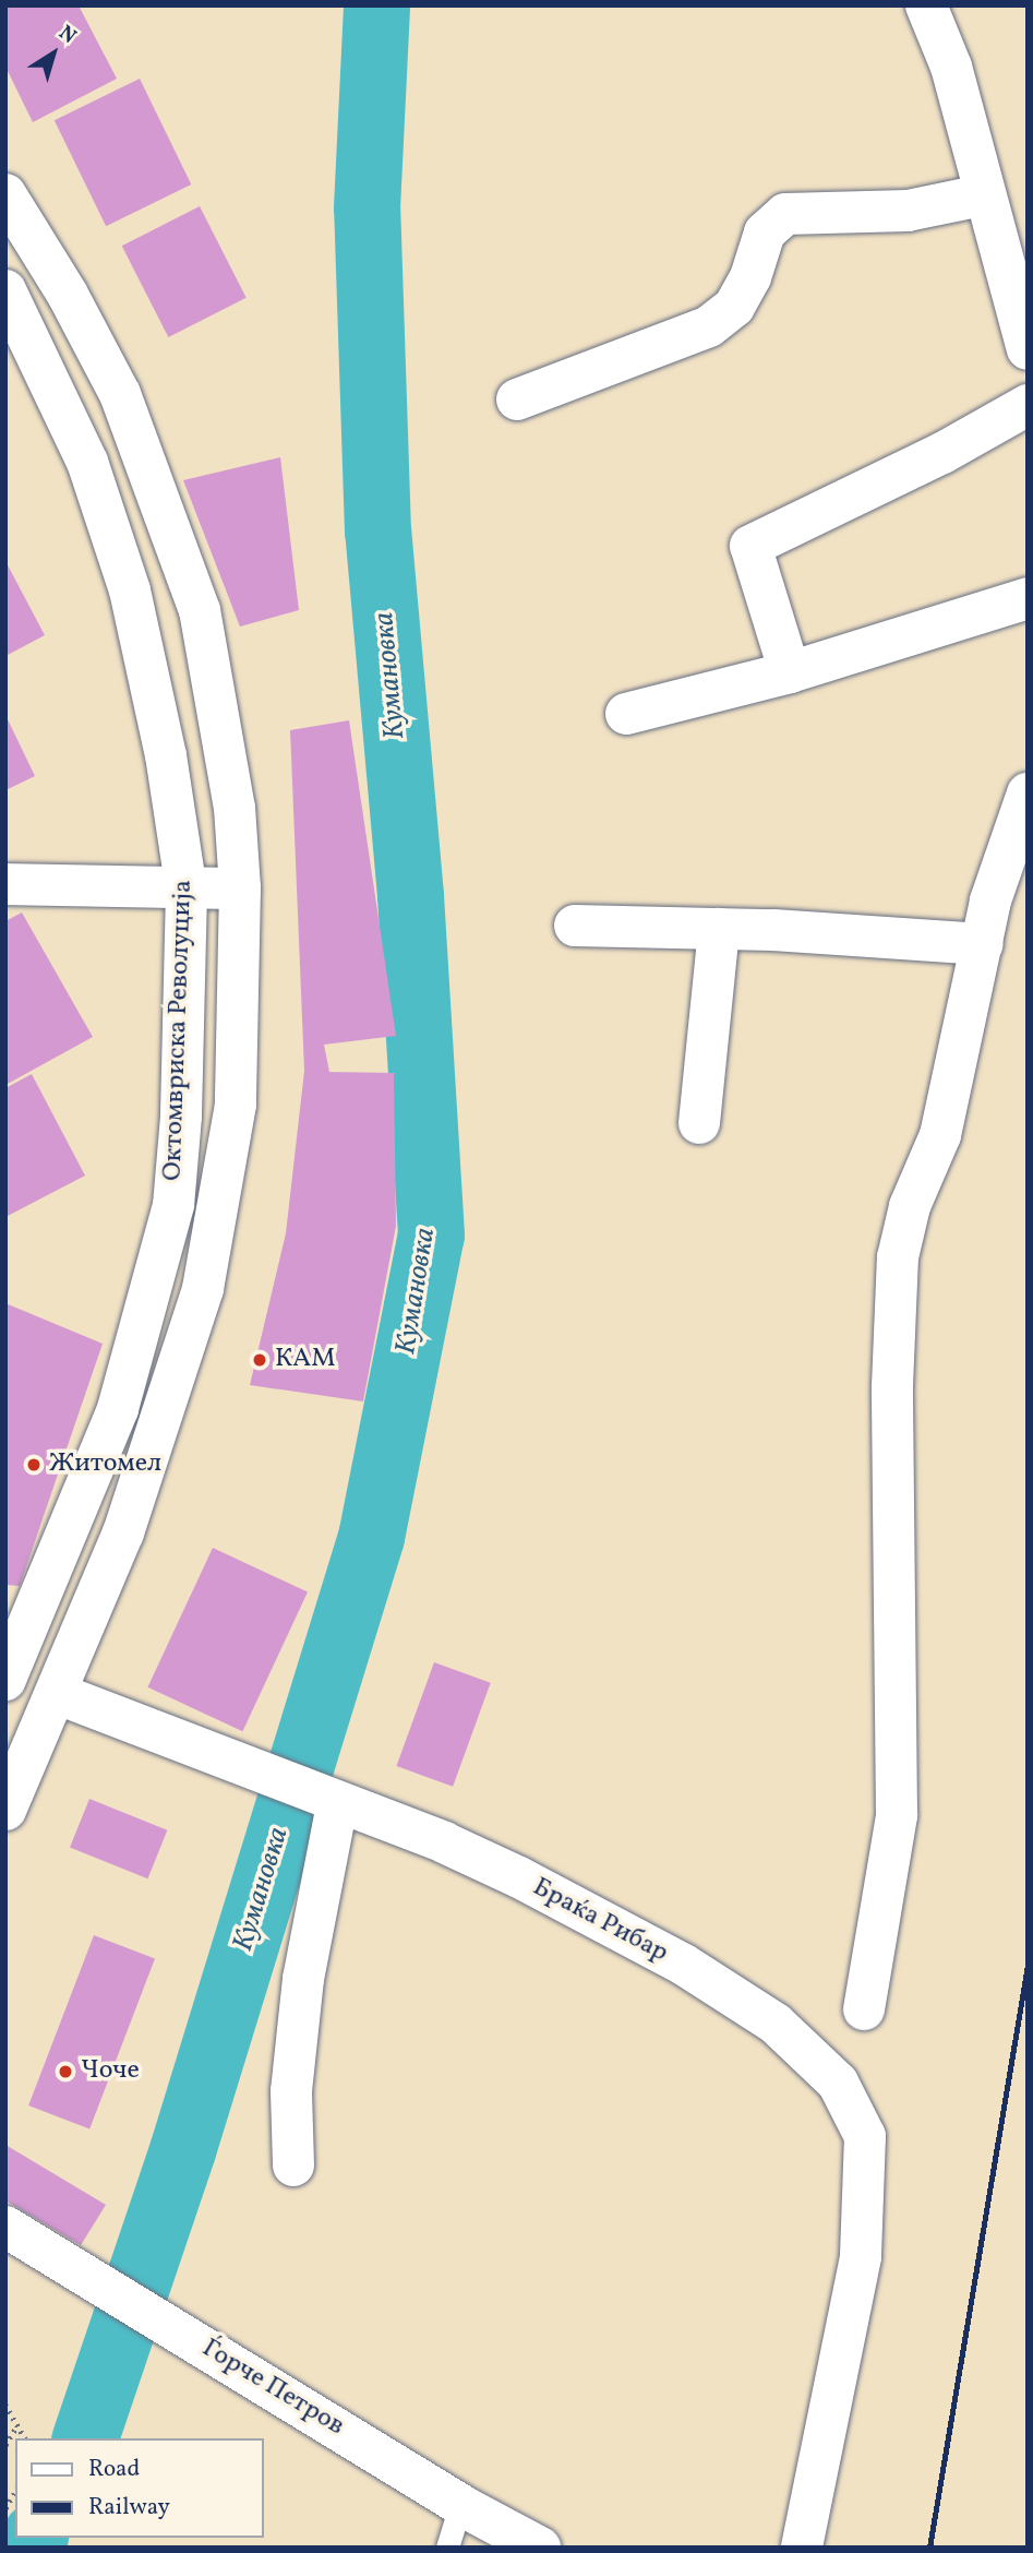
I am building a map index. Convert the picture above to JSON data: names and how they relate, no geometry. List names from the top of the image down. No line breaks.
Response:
{"streets":{"street":["Октомвриска Револуција","Браќа Рибар","Ѓорче Петров"]},"crossings":[["Октомвриска Револуција","Браќа Рибар"]],"water":["Кумановка"],"places":["КАМ","Житомел","Чоче"],"legend":["Road","Railway"],"north":"top right"}
